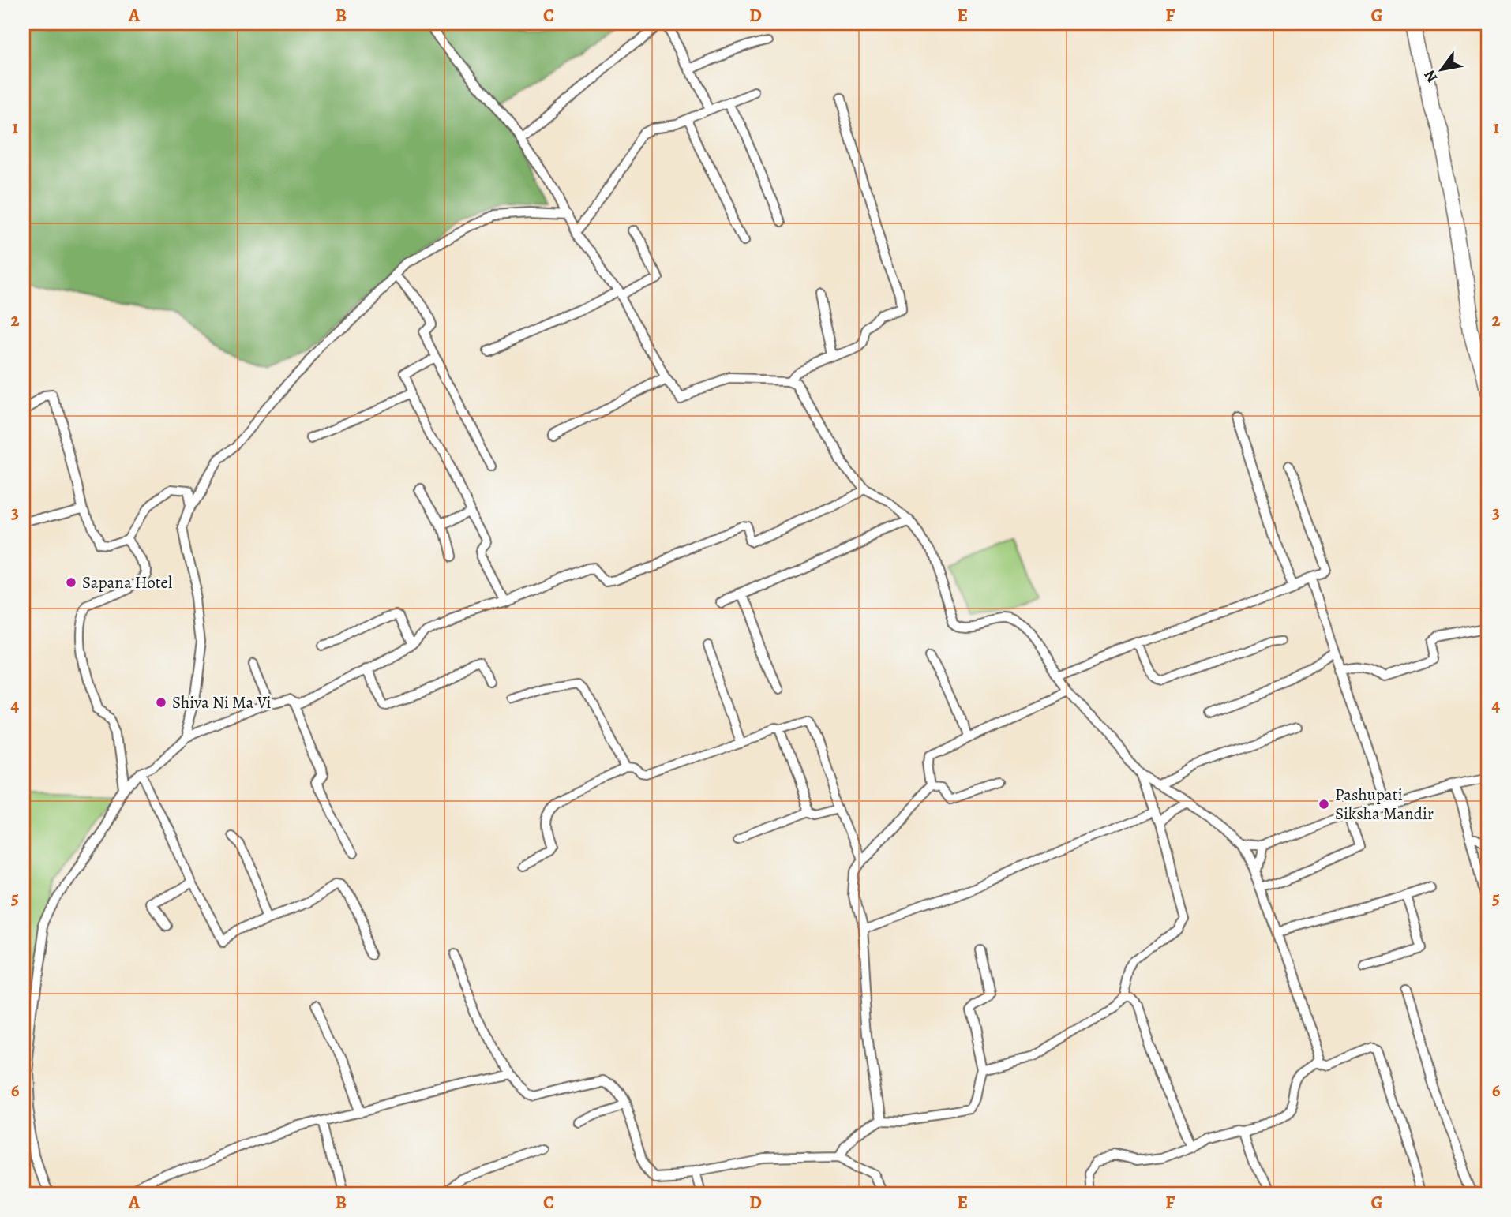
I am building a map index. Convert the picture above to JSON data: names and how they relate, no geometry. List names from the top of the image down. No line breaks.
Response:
{"places":["Sapana Hotel","Shiva Ni Ma Vi","Pashupati Siksha Mandir"],"north":"bottom left","grid":{"columns":["A","B","C","D","E","F","G"],"rows":["1","2","3","4","5","6"]}}
